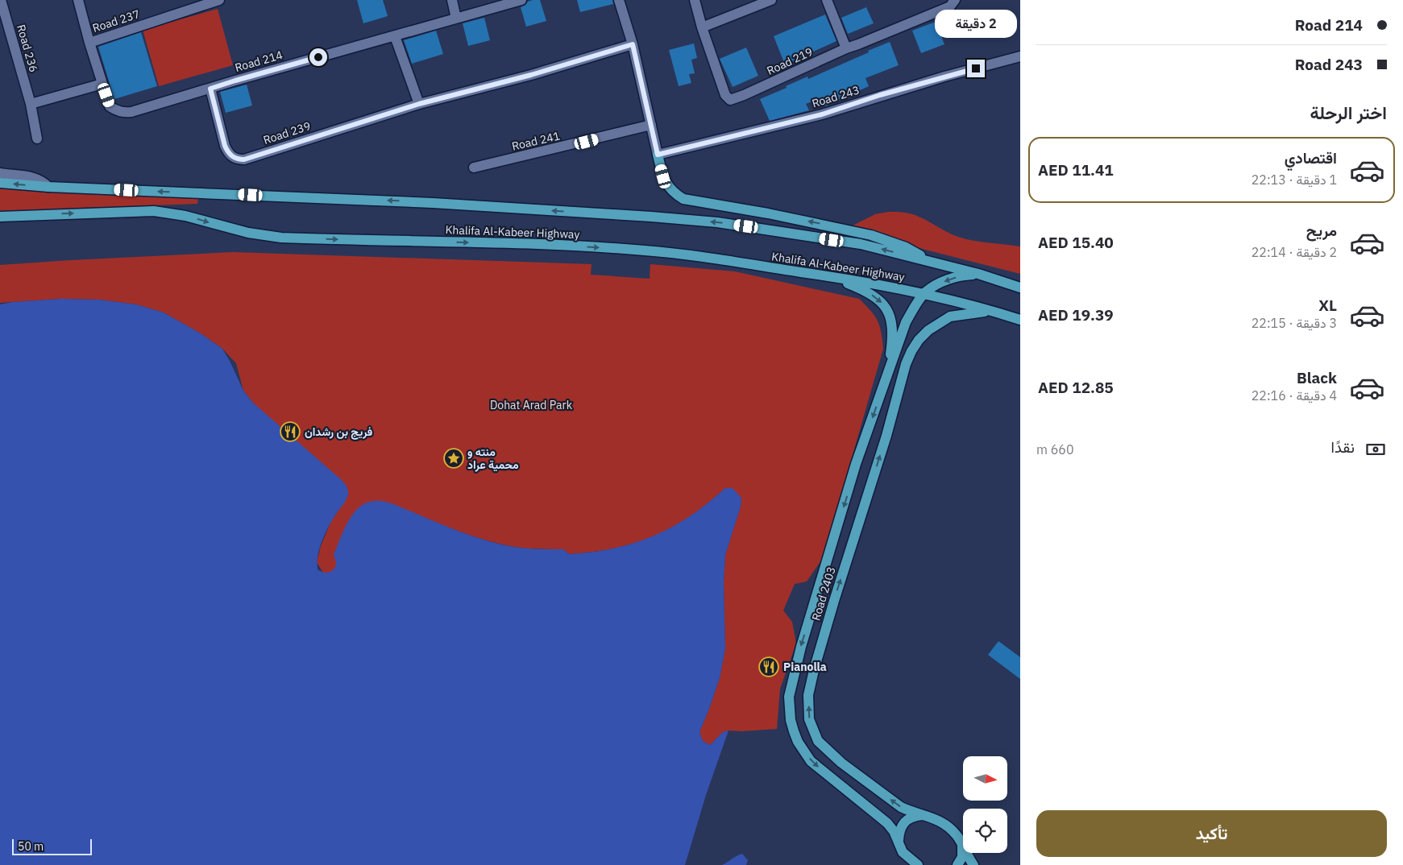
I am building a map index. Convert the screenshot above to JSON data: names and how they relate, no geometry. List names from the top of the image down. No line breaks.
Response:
{"streets":{"main road":["Khalifa Al-Kabeer Highway","Road 2403"],"street":["Road 237","Road 236","Road 214","Road 219","Road 243","Road 239","Road 241"]},"crossings":[["Road 237","Road 214"],["Road 214","Road 239"],["Khalifa Al-Kabeer Highway","Road 2403"]],"parks":["Dohat Arad Park"],"places":{"restaurant":["فريج بن رشدان","Pianolla"],"place":["منته و محمية عراد"]},"scale_bar":"50 m","north":"right","page":{"banner":["Road 214","Road 243"],"bubble":"2 دقيقة","heading":"اختر الرحلة","list":[{"name":"اقتصادي","note":"1 دقيقة · 22:13","value":"AED 11.41"},{"name":"مريح","note":"2 دقيقة · 22:14","value":"AED 15.40"},{"name":"XL","note":"3 دقيقة · 22:15","value":"AED 19.39"},{"name":"Black","note":"4 دقيقة · 22:16","value":"AED 12.85"}],"pay":["نقدًا","660 m"],"buttons":"تأكيد","scale":"50 m"}}
